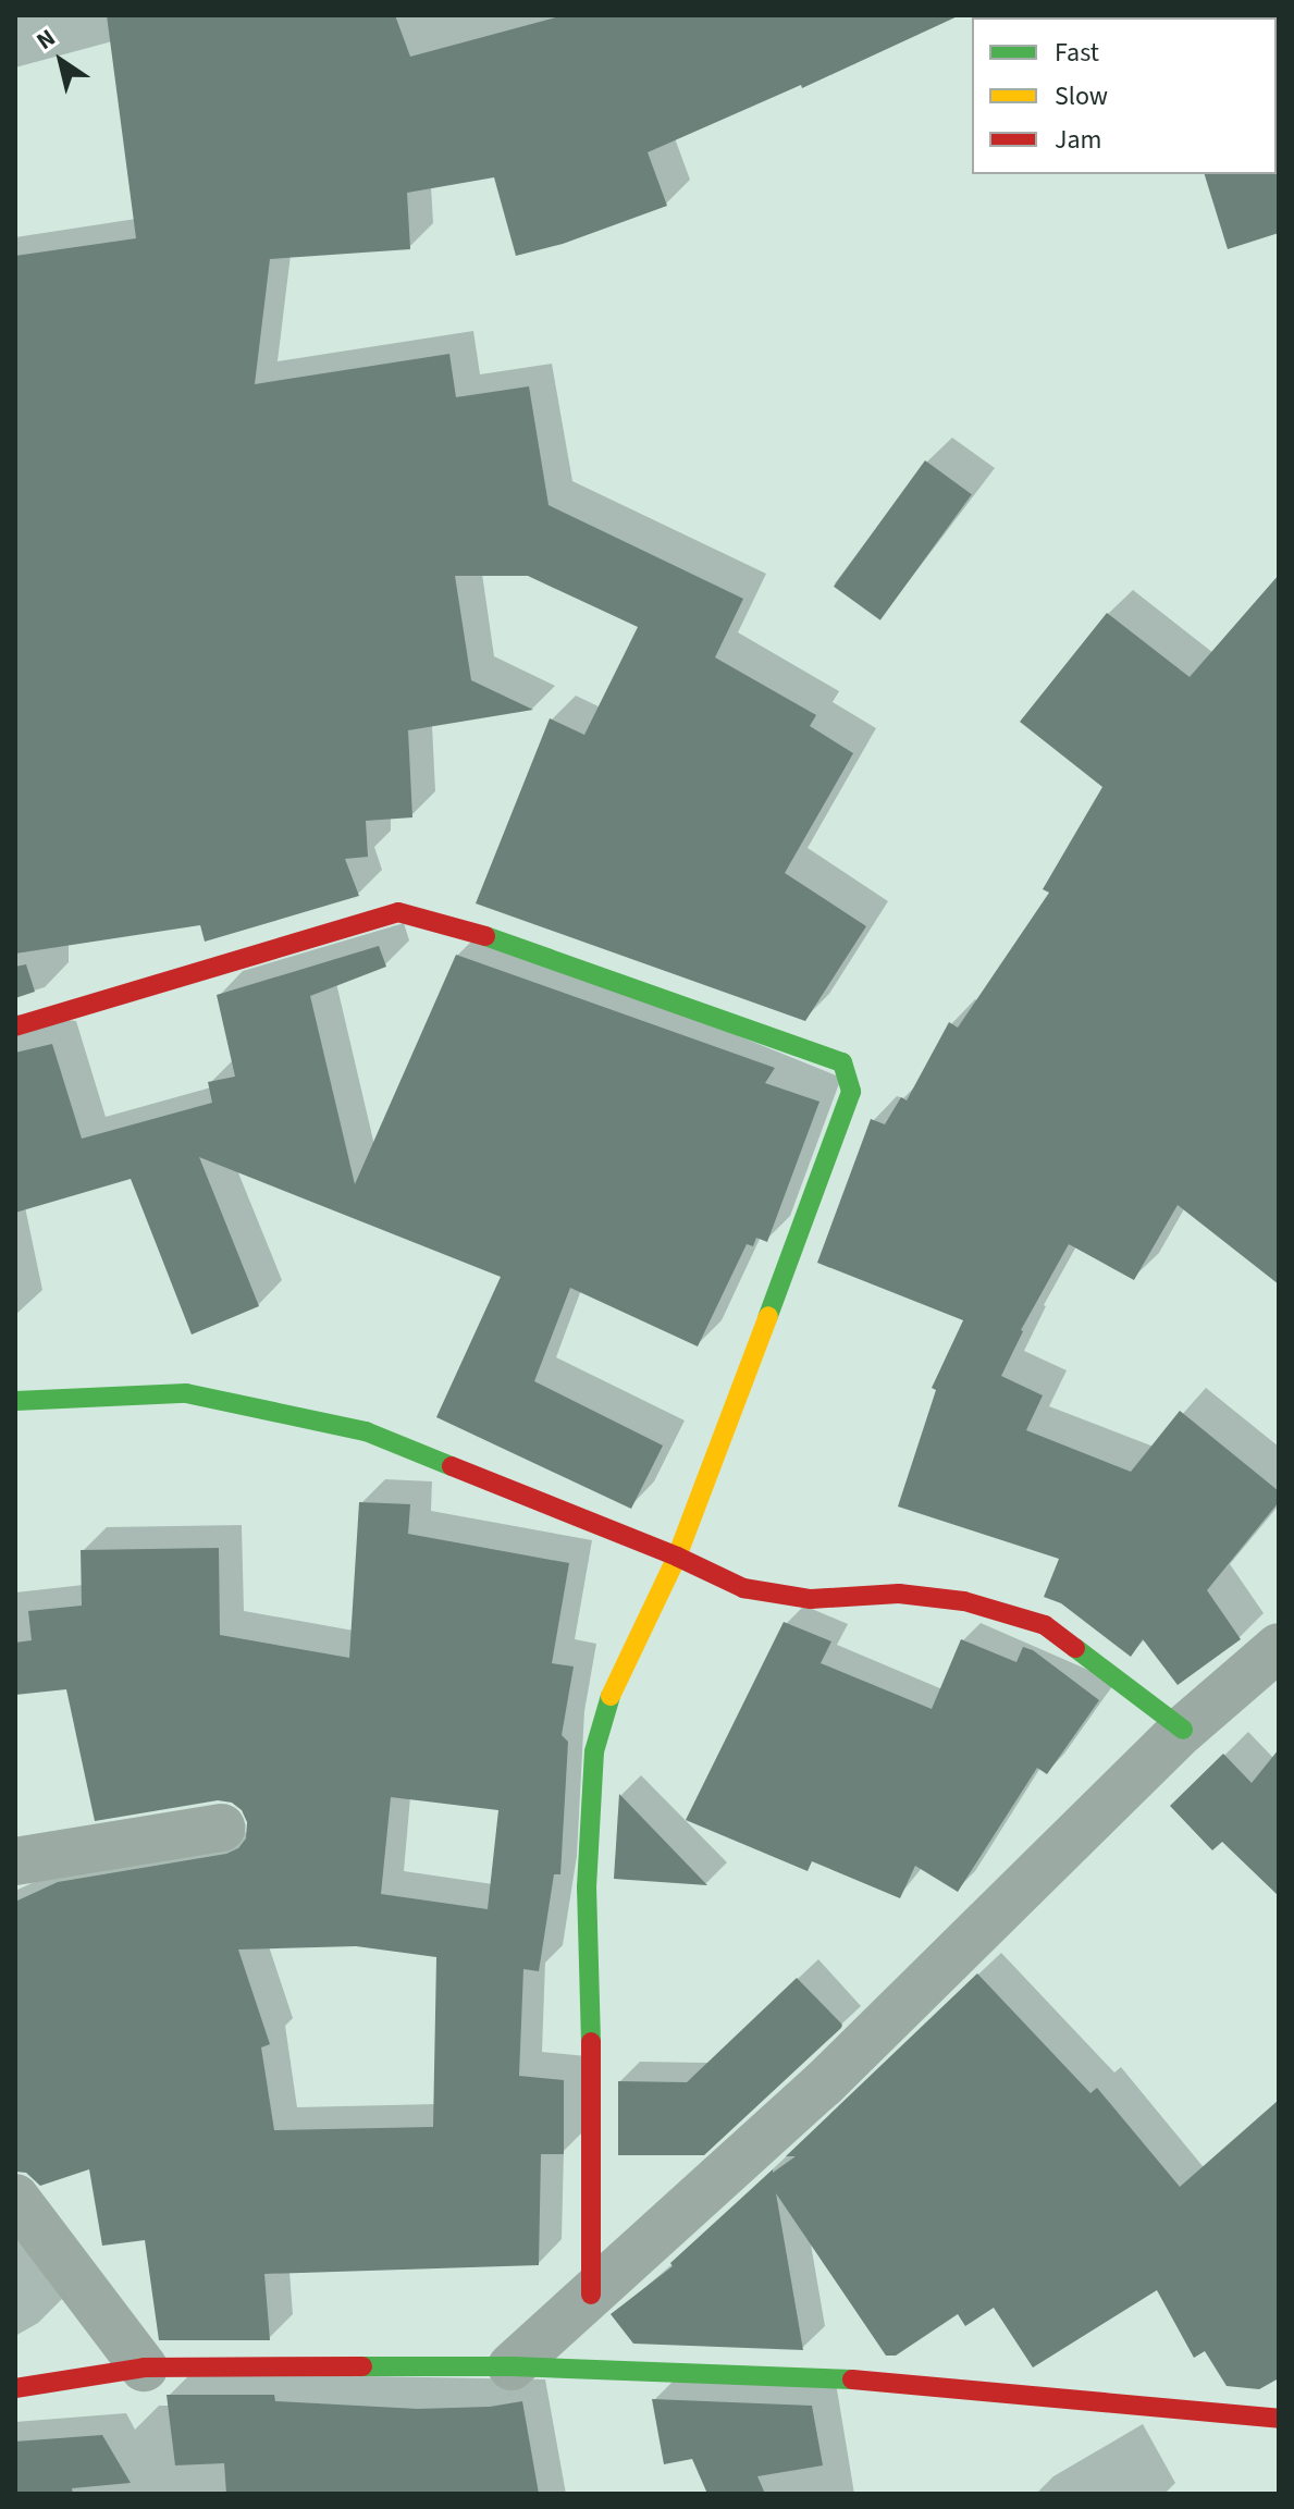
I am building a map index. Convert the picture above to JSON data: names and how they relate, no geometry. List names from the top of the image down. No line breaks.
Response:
{"legend":["Fast","Slow","Jam"],"north":"top left"}
